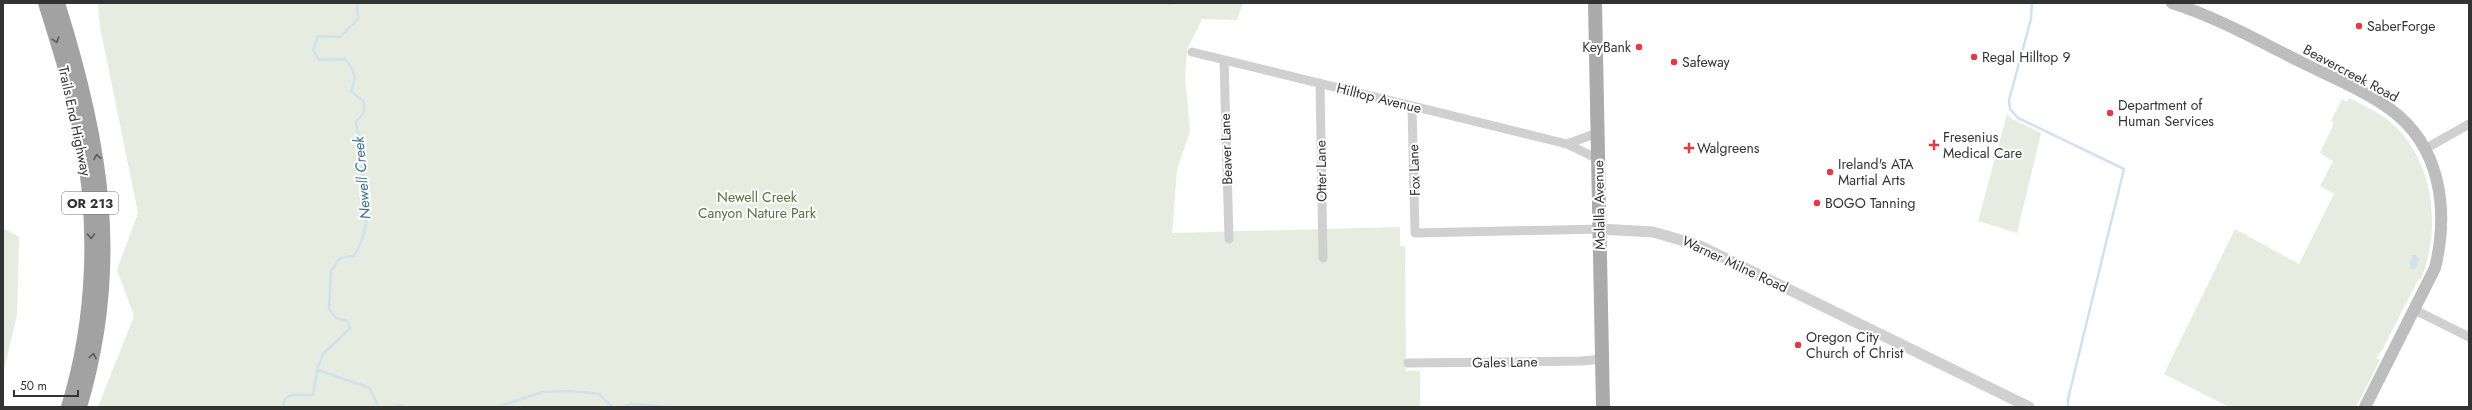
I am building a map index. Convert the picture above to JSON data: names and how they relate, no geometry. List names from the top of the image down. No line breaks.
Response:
{"streets":{"highway":["Trails End Highway","OR 213"],"main road":["Beavercreek Road","Molalla Avenue"],"street":["Hilltop Avenue","Beaver Lane","Fox Lane","Otter Lane","Warner Milne Road","Gales Lane"]},"crossings":[["Hilltop Avenue","Beaver Lane"],["Hilltop Avenue","Fox Lane"],["Hilltop Avenue","Otter Lane"],["Hilltop Avenue","Molalla Avenue"],["Fox Lane","Warner Milne Road"],["Molalla Avenue","Warner Milne Road"],["Molalla Avenue","Gales Lane"]],"water":["Newell Creek"],"parks":["Newell Creek Canyon Nature Park"],"places":{"other":["SaberForge","KeyBank","Regal Hilltop 9","Safeway","Department of Human Services","Ireland's ATA Martial Arts","BOGO Tanning","Oregon City Church of Christ"],"health":["Fresenius Medical Care","Walgreens"]},"scale_bar":"50 m"}
